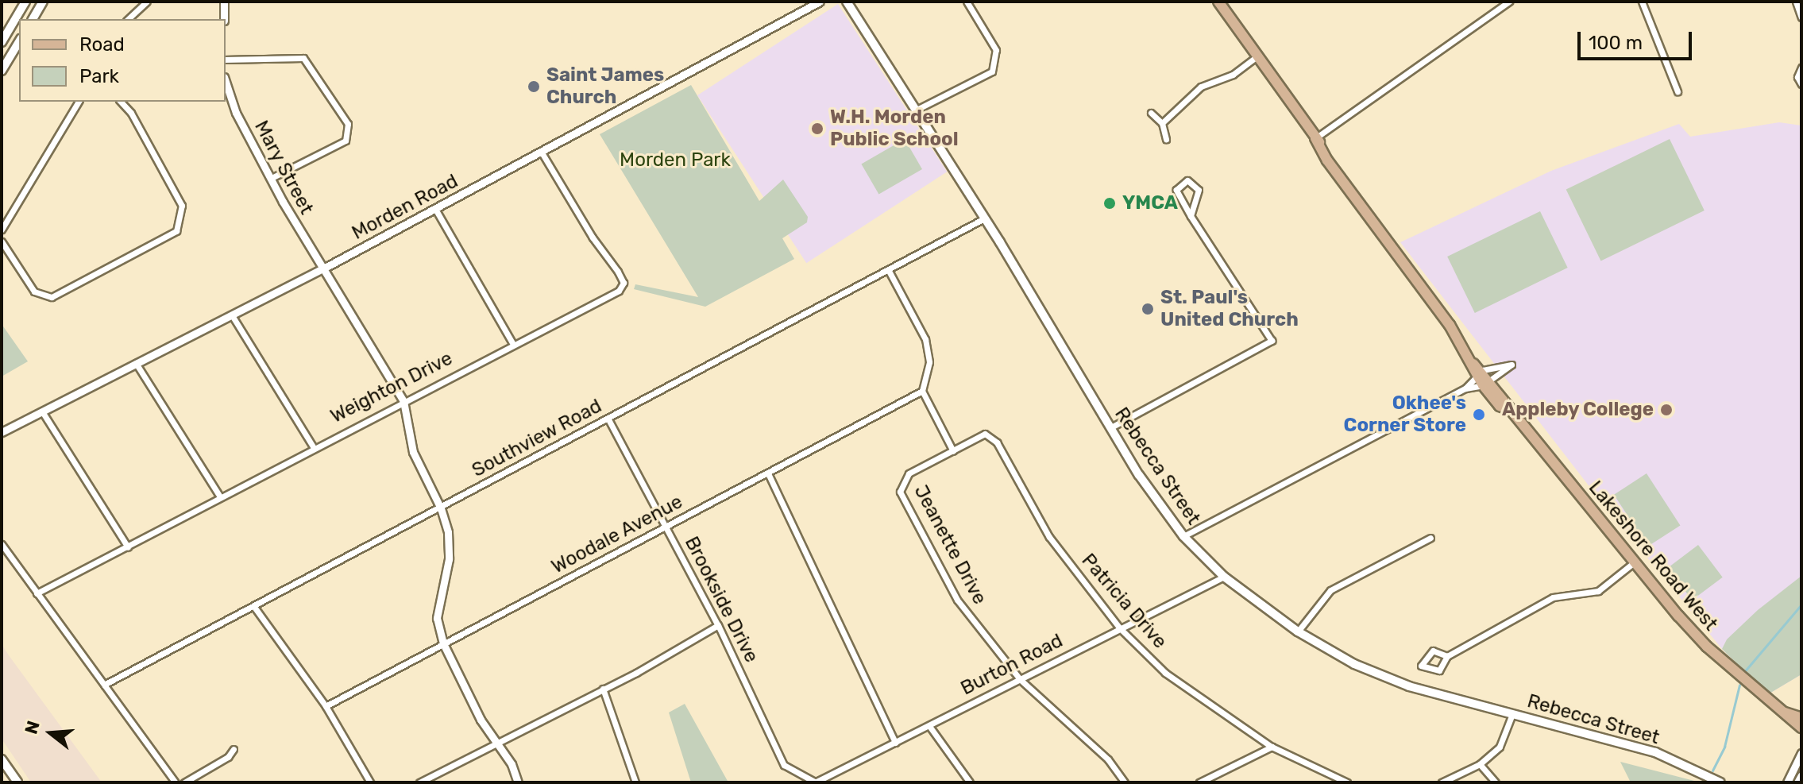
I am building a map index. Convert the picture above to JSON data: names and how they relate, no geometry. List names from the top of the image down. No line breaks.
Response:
{"streets":{"main road":["Rebecca Street","Lakeshore Road West"],"street":["Mary Street","Morden Road","Weighton Drive","Southview Road","Woodale Avenue","Jeanette Drive","Brookside Drive","Patricia Drive","Burton Road"]},"crossings":[["Mary Street","Morden Road"],["Mary Street","Weighton Drive"],["Mary Street","Southview Road"],["Mary Street","Woodale Avenue"],["Morden Road","Weighton Drive"],["Southview Road","Rebecca Street"],["Southview Road","Brookside Drive"],["Rebecca Street","Burton Road"],["Woodale Avenue","Brookside Drive"],["Jeanette Drive","Patricia Drive"],["Jeanette Drive","Burton Road"],["Brookside Drive","Burton Road"],["Patricia Drive","Burton Road"]],"parks":["Morden Park"],"places":["Saint James Church","W.H. Morden Public School","YMCA","St. Paul's United Church","Appleby College","Okhee's Corner Store"],"legend":["Road","Park"],"scale_bar":"100 m","north":"left"}
